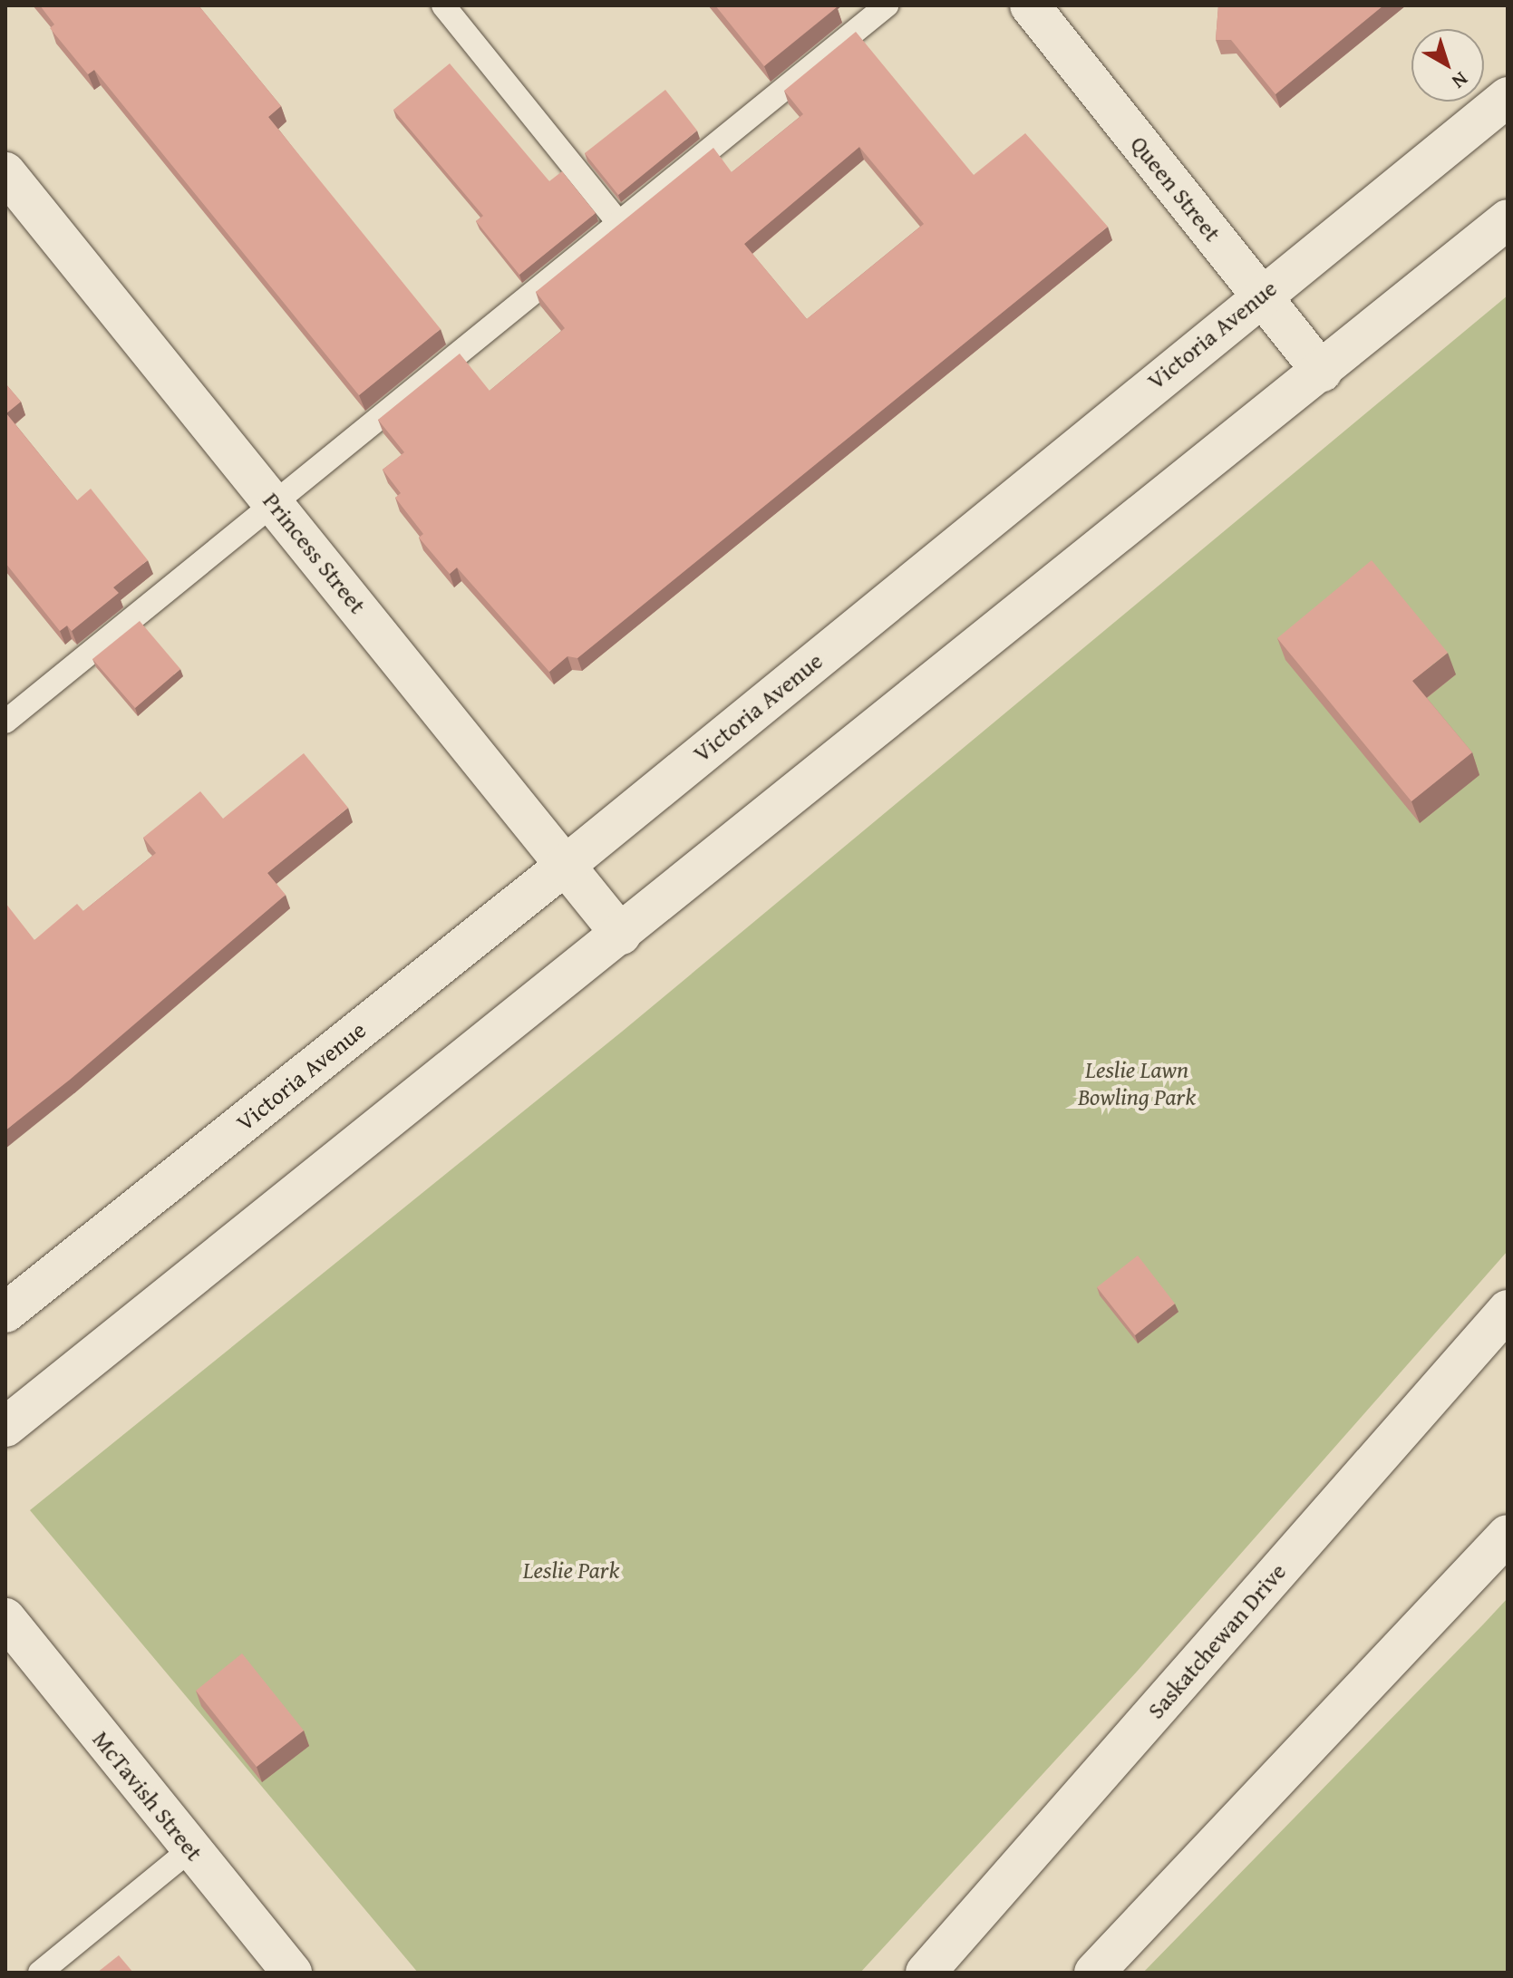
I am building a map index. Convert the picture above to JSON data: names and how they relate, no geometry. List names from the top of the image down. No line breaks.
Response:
{"streets":{"street":["Queen Street","Victoria Avenue","Princess Street","Saskatchewan Drive","McTavish Street"]},"crossings":[["Queen Street","Victoria Avenue"],["Victoria Avenue","Princess Street"]],"parks":["Leslie Lawn Bowling Park","Leslie Park"],"north":"bottom right"}
